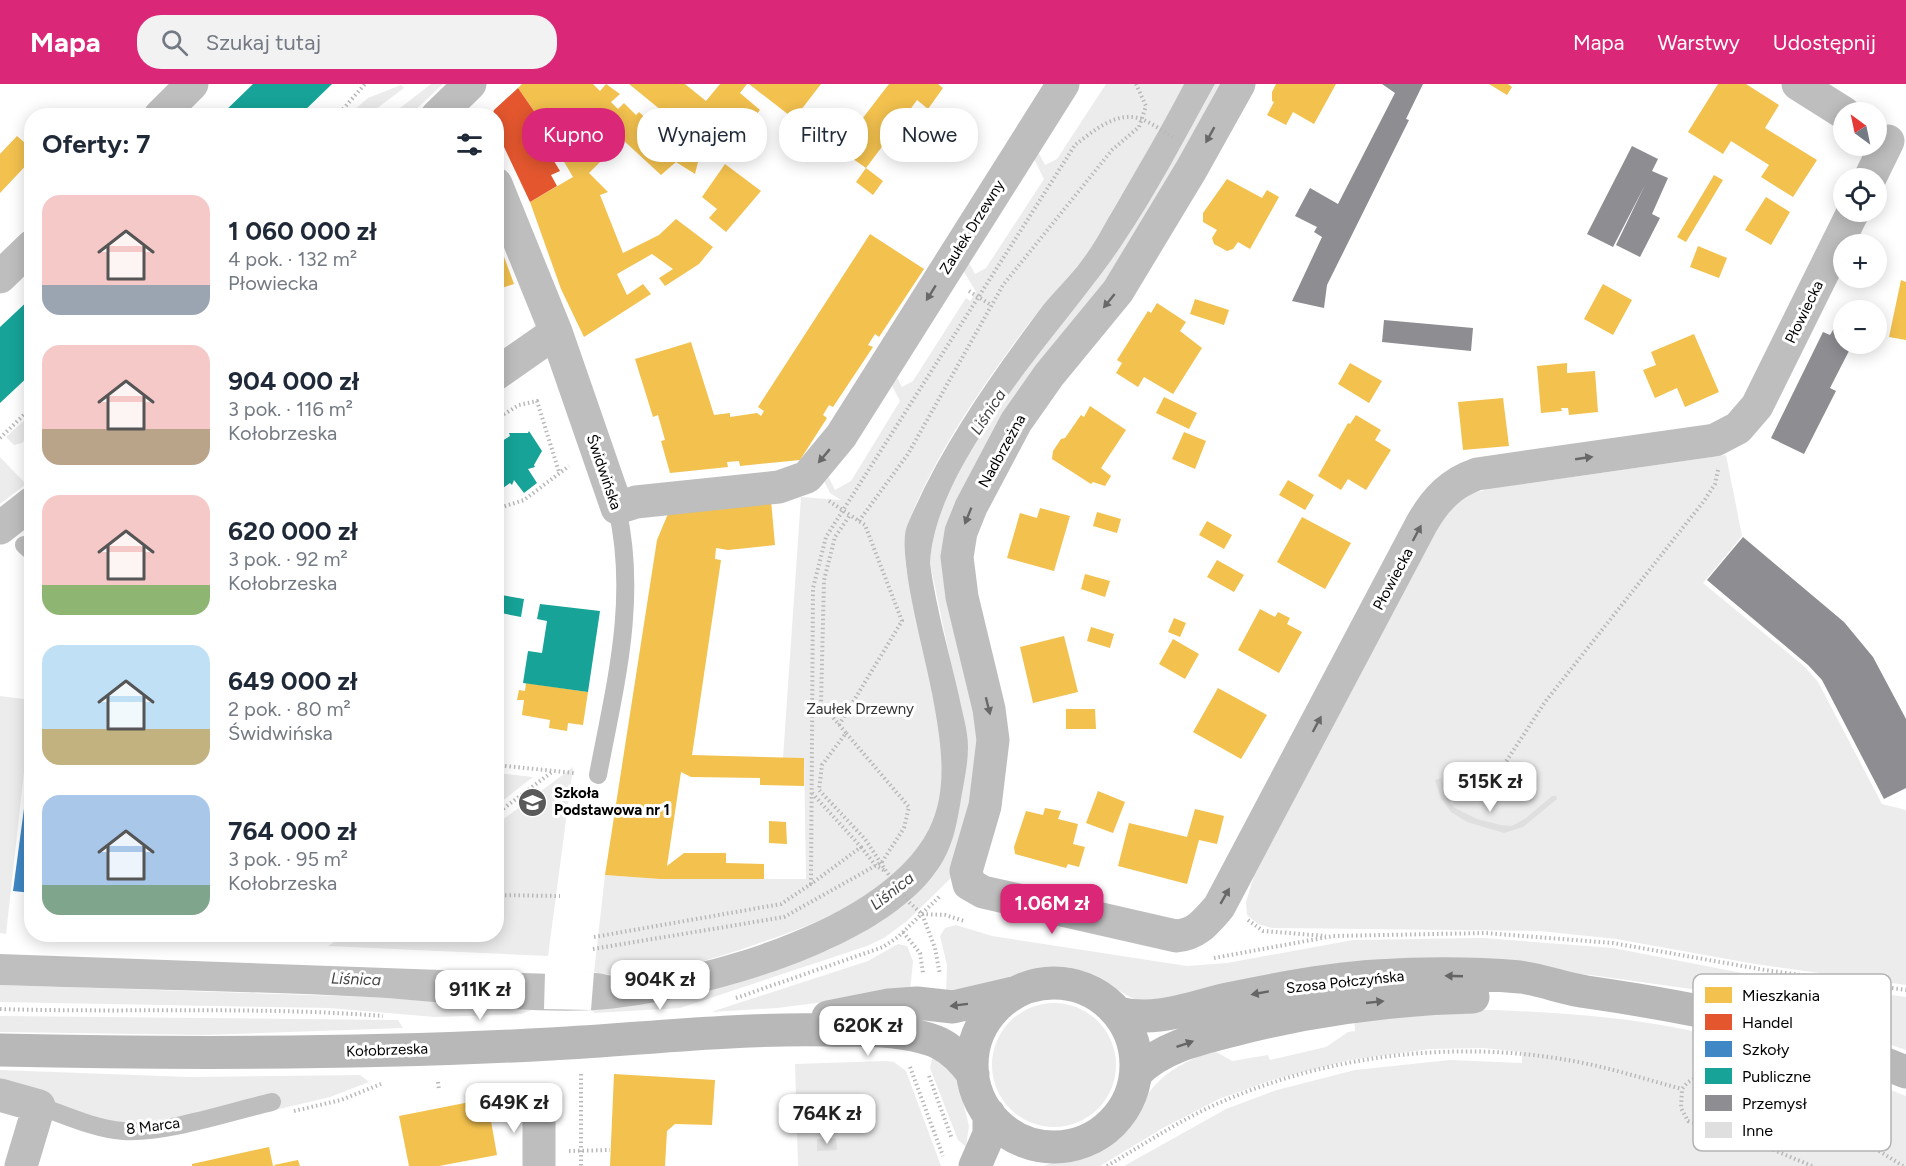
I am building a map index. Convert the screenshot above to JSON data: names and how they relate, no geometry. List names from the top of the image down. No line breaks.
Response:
{"streets":{"main road":["Szosa Połczyńska","Kołobrzeska"],"street":["Zaułek Drzewny","Płowiecka","Nadbrzeżna","Świdwińska","8 Marca"]},"crossings":[["Płowiecka","Nadbrzeżna"],["Szosa Połczyńska","Kołobrzeska"]],"one_way":["Zaułek Drzewny","Płowiecka","Nadbrzeżna"],"water":["Liśnica"],"parks":["Zaułek Drzewny"],"places":{"school or university":["Szkoła Podstawowa nr 1"]},"legend":["Mieszkania","Handel","Szkoły","Publiczne","Przemysł","Inne"],"north":"top left","page":{"header":"Mapa","search":"Szukaj tutaj","nav":["Mapa","Warstwy","Udostępnij"],"map_buttons":["+","−"],"chip":["Kupno","Wynajem","Filtry","Nowe"],"heading":"Oferty: 7","list":[{"name":"1 060 000 zł","note":"4 pok. · 132 m² · Płowiecka"},{"name":"904 000 zł","note":"3 pok. · 116 m² · Kołobrzeska"},{"name":"620 000 zł","note":"3 pok. · 92 m² · Kołobrzeska"},{"name":"649 000 zł","note":"2 pok. · 80 m² · Świdwińska"},{"name":"764 000 zł","note":"3 pok. · 95 m² · Kołobrzeska"}],"price":["515K zł","1.06M zł","904K zł","911K zł","620K zł","649K zł","764K zł"]}}
